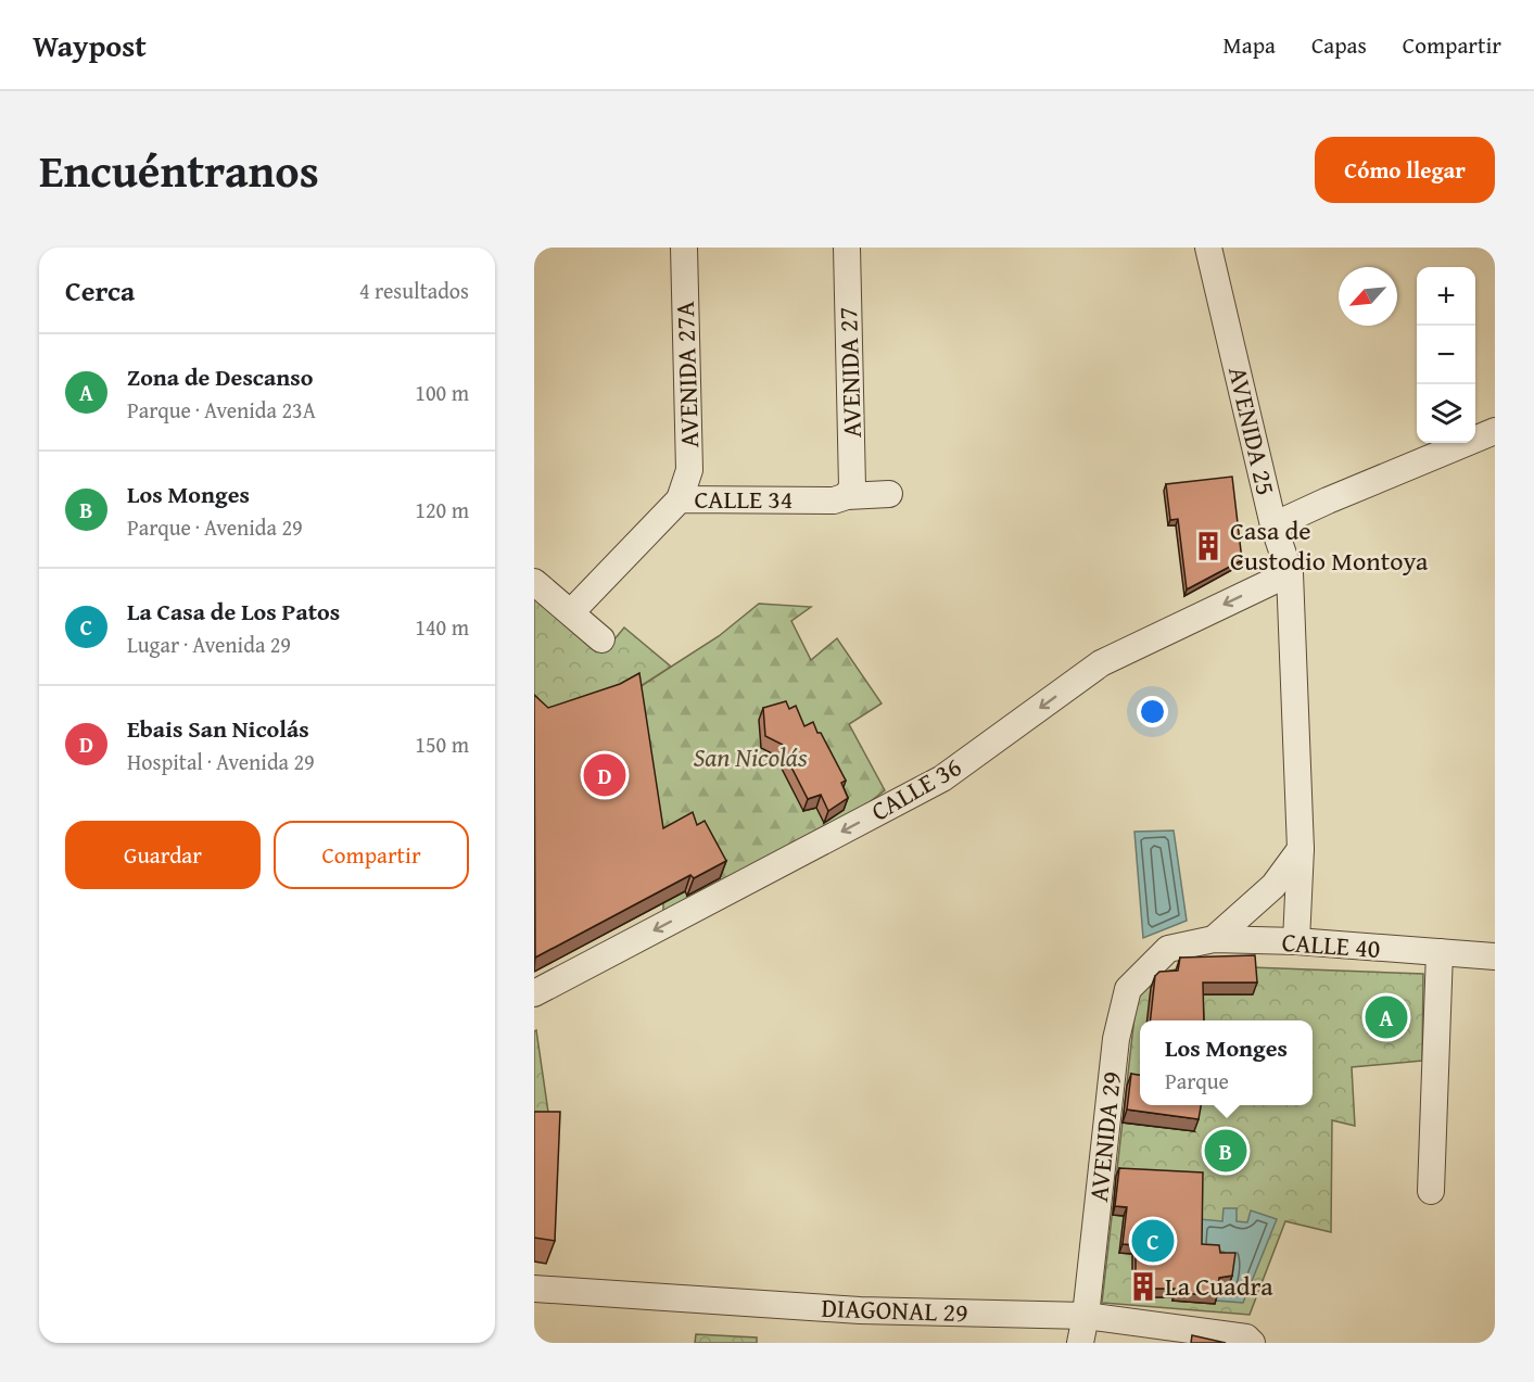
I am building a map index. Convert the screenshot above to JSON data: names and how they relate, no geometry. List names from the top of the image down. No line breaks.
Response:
{"streets":{"street":["AVENIDA 27","AVENIDA 27A","AVENIDA 25","CALLE 34","CALLE 36","CALLE 40","AVENIDA 29","DIAGONAL 29"]},"crossings":[["AVENIDA 27","CALLE 34"],["AVENIDA 27A","CALLE 34"],["AVENIDA 25","CALLE 36"],["AVENIDA 25","CALLE 40"],["CALLE 40","AVENIDA 29"],["AVENIDA 29","DIAGONAL 29"]],"one_way":["CALLE 36"],"parks":["San Nicolás"],"places":{"building":["Casa de Custodio Montoya","La Cuadra"]},"north":"bottom left","page":{"header":"Waypost","nav":["Mapa","Capas","Compartir"],"title":"Encuéntranos","buttons":["Cómo llegar",["Guardar","Compartir"]],"heading":["Cerca","4 resultados"],"map_buttons":["+","−"],"list":[{"mark":"A","name":"Zona de Descanso","note":"Parque · Avenida 23A","value":"100 m"},{"mark":"B","name":"Los Monges","note":"Parque · Avenida 29","value":"120 m"},{"mark":"C","name":"La Casa de Los Patos","note":"Lugar · Avenida 29","value":"140 m"},{"mark":"D","name":"Ebais San Nicolás","note":"Hospital · Avenida 29","value":"150 m"}],"pins":["D","A","B","C"],"popup":["Los Monges","Parque"]}}
